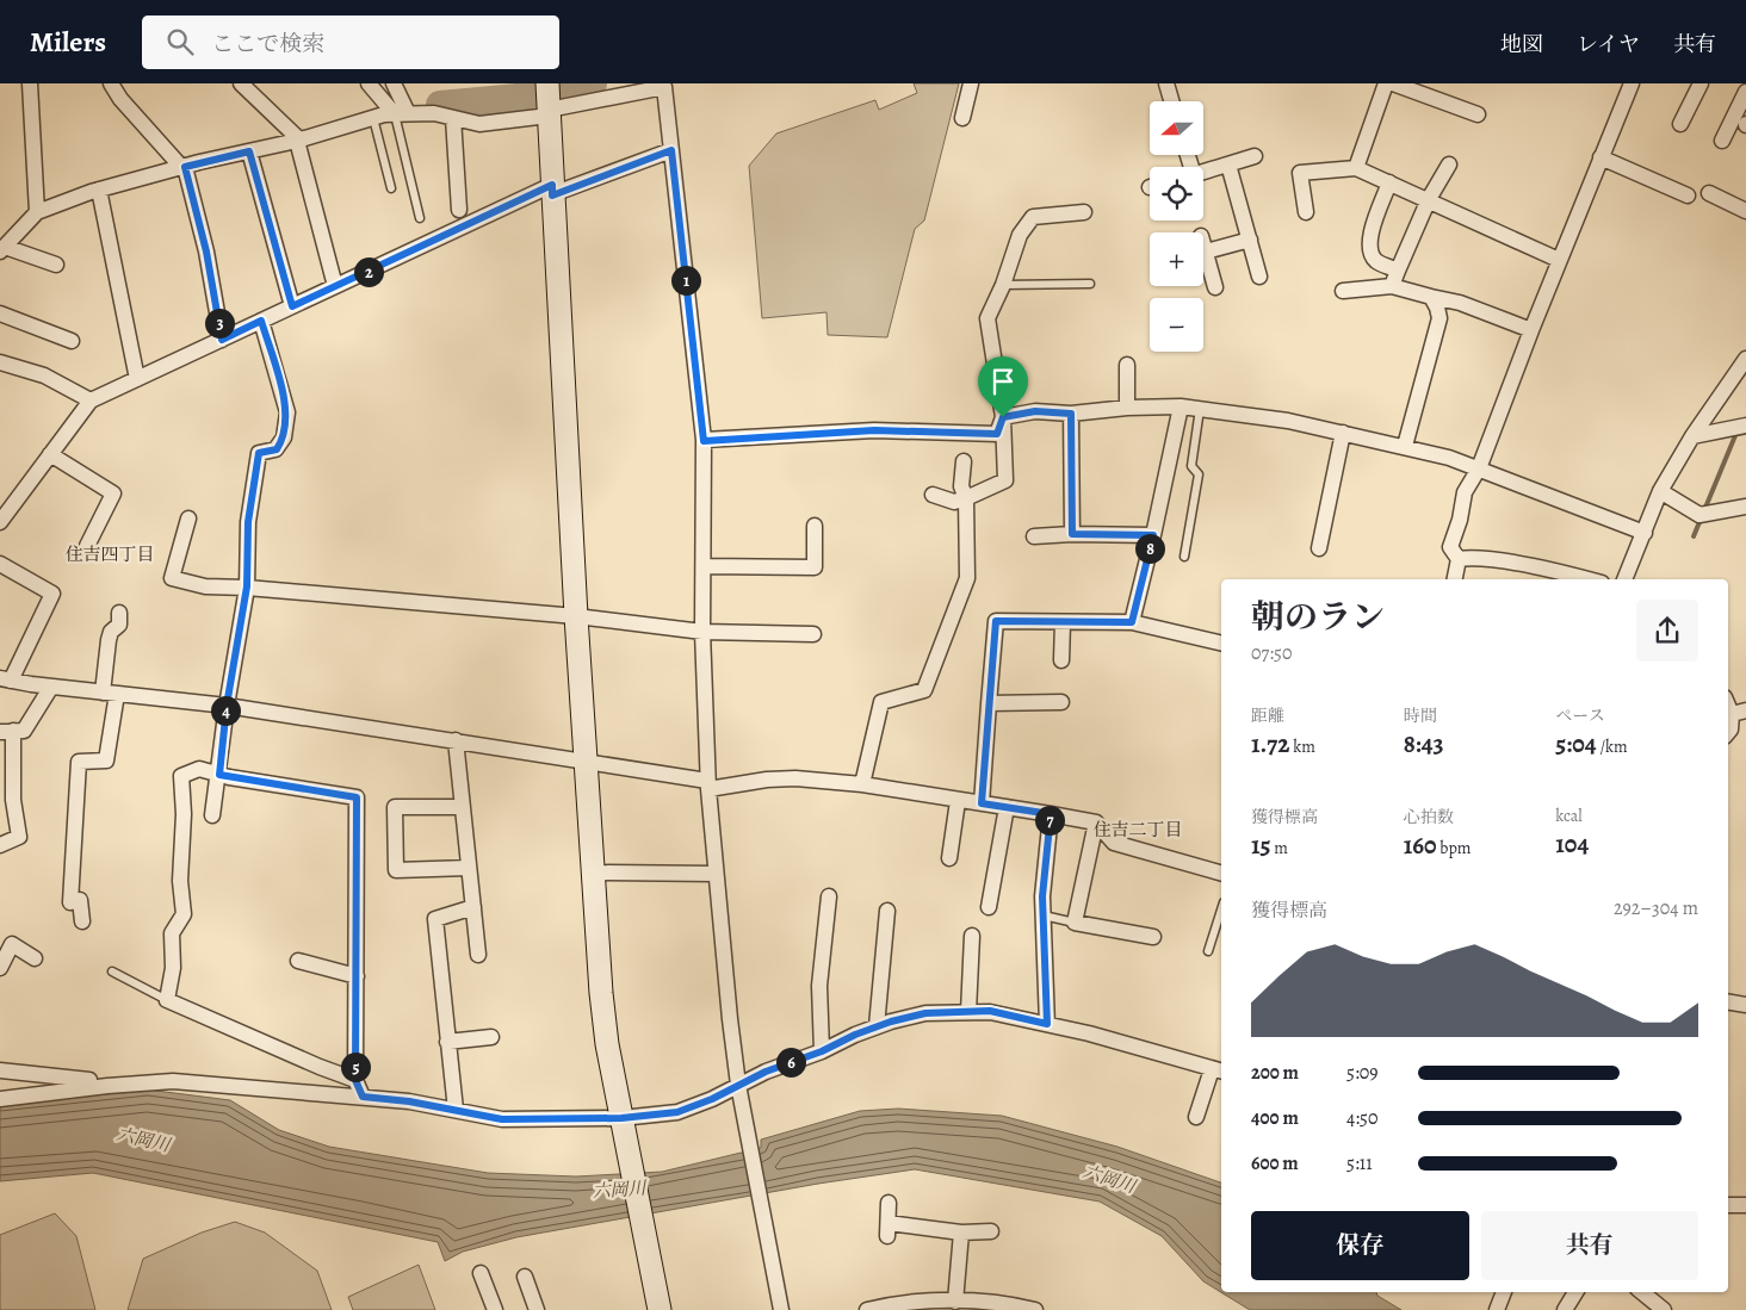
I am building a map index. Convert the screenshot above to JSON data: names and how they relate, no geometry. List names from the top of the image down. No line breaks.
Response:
{"districts":["住吉四丁目","住吉二丁目"],"water":["六岡川"],"north":"left","page":{"header":"Milers","search":"ここで検索","nav":["地図","レイヤ","共有"],"map_buttons":["+","−"],"pins":["2","1","3","8","4","7","6","5"],"heading":["朝のラン","07:50"],"stats":[["距離","1.72 km"],["時間","8:43"],["ペース","5:04 /km"],["獲得標高","15 m"],["心拍数","160 bpm"],["kcal","104"]],"chart":["獲得標高","292–304 m"],"list":[{"name":"200 m","note":"5:09"},{"name":"400 m","note":"4:50"},{"name":"600 m","note":"5:11"}],"buttons":["保存","共有"]}}
